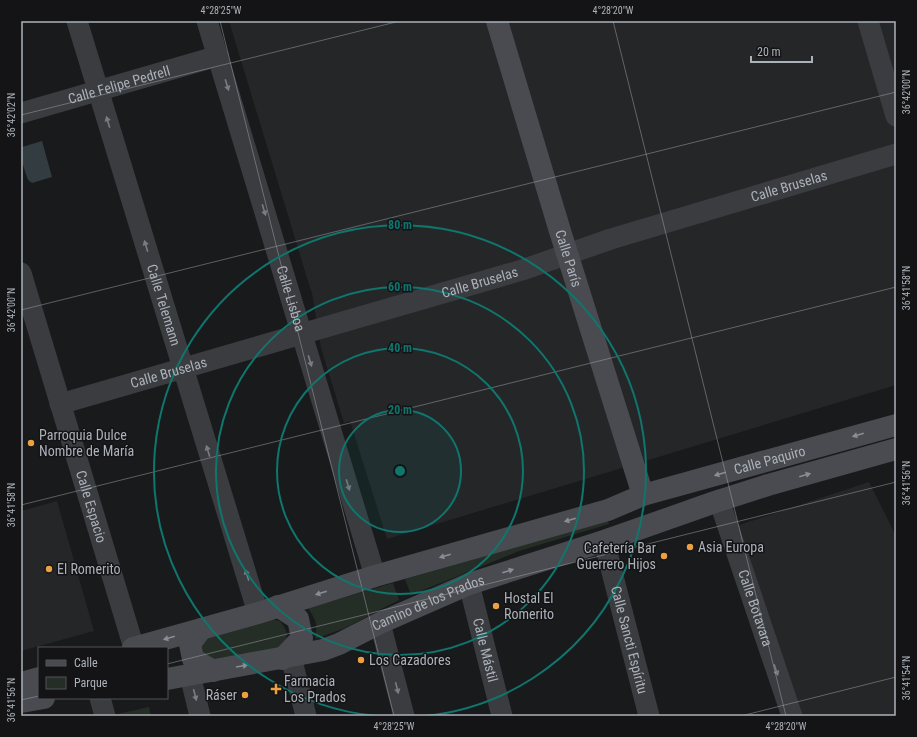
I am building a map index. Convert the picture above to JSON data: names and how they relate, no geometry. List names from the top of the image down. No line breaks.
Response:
{"streets":{"main road":["Calle París","Calle Paquiro","Camino de los Prados"],"street":["Calle Felipe Pedrell","Calle Bruselas","Calle Lisboa","Calle Telemann","Calle Espacio","Calle Botavara","Calle Sancti Espíritu","Calle Mástil"]},"crossings":[["Calle Felipe Pedrell","Calle Lisboa"],["Calle Felipe Pedrell","Calle Telemann"],["Calle Bruselas","Calle París"],["Calle Bruselas","Calle Lisboa"],["Calle Bruselas","Calle Telemann"],["Calle Bruselas","Calle Espacio"],["Calle París","Calle Paquiro"],["Calle Paquiro","Camino de los Prados"],["Calle Paquiro","Calle Botavara"],["Camino de los Prados","Calle Sancti Espíritu"],["Camino de los Prados","Calle Mástil"]],"one_way":["Calle Lisboa","Calle Telemann","Calle Botavara"],"places":{"other":["Parroquia Dulce Nombre de María","Asia Europa","Cafetería Bar Guerrero Hijos","El Romerito","Hostal El Romerito","Los Cazadores","Ráser"],"health":["Farmacia Los Prados"]},"legend":["Calle","Parque"],"scale_bar":"20 m","coordinates":["4°28'25\"W","4°28'20\"W","36°42'00\"N","36°42'02\"N","36°41'58\"N","36°41'56\"N","36°41'54\"N"],"rings":["80 m","60 m","40 m","20 m"]}
